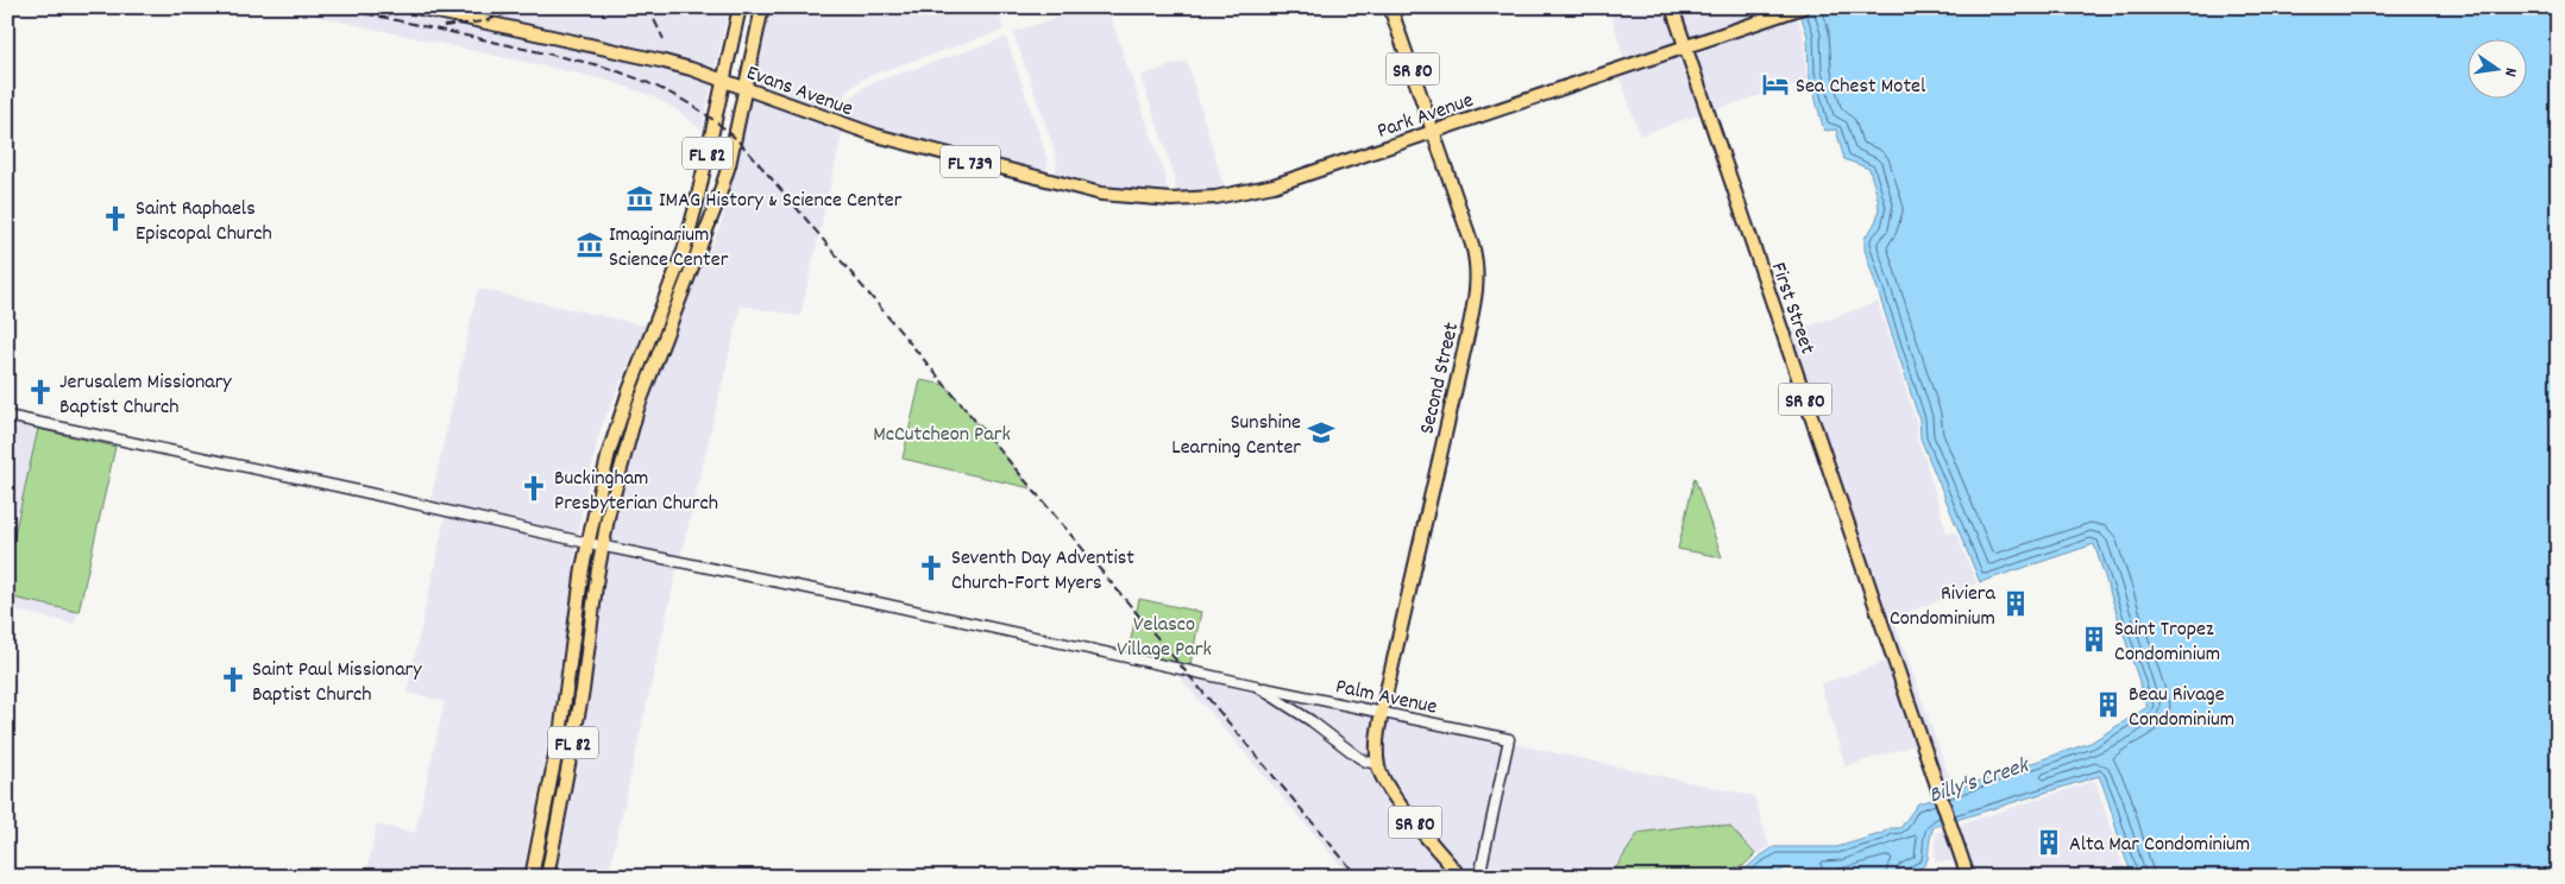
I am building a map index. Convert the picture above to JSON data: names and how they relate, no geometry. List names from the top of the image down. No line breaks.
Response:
{"streets":{"main road":["SR 80","Evans Avenue","Park Avenue","FL 82","FL 739","First Street","Second Street"],"street":["Palm Avenue"]},"crossings":[["SR 80","Second Street"],["Evans Avenue","Park Avenue"],["Evans Avenue","FL 82"],["Park Avenue","First Street"],["Park Avenue","Second Street"],["FL 82","Palm Avenue"],["Second Street","Palm Avenue"]],"water":["Billy's Creek"],"parks":["McCutcheon Park","Velasco Village Park"],"places":{"hotel":["Sea Chest Motel"],"museum":["IMAG History & Science Center","Imaginarium Science Center"],"church":["Saint Raphaels Episcopal Church","Jerusalem Missionary Baptist Church","Buckingham Presbyterian Church","Seventh Day Adventist Church-Fort Myers","Saint Paul Missionary Baptist Church"],"school or university":["Sunshine Learning Center"],"building":["Riviera Condominium","Saint Tropez Condominium","Beau Rivage Condominium","Alta Mar Condominium"]},"north":"right"}
